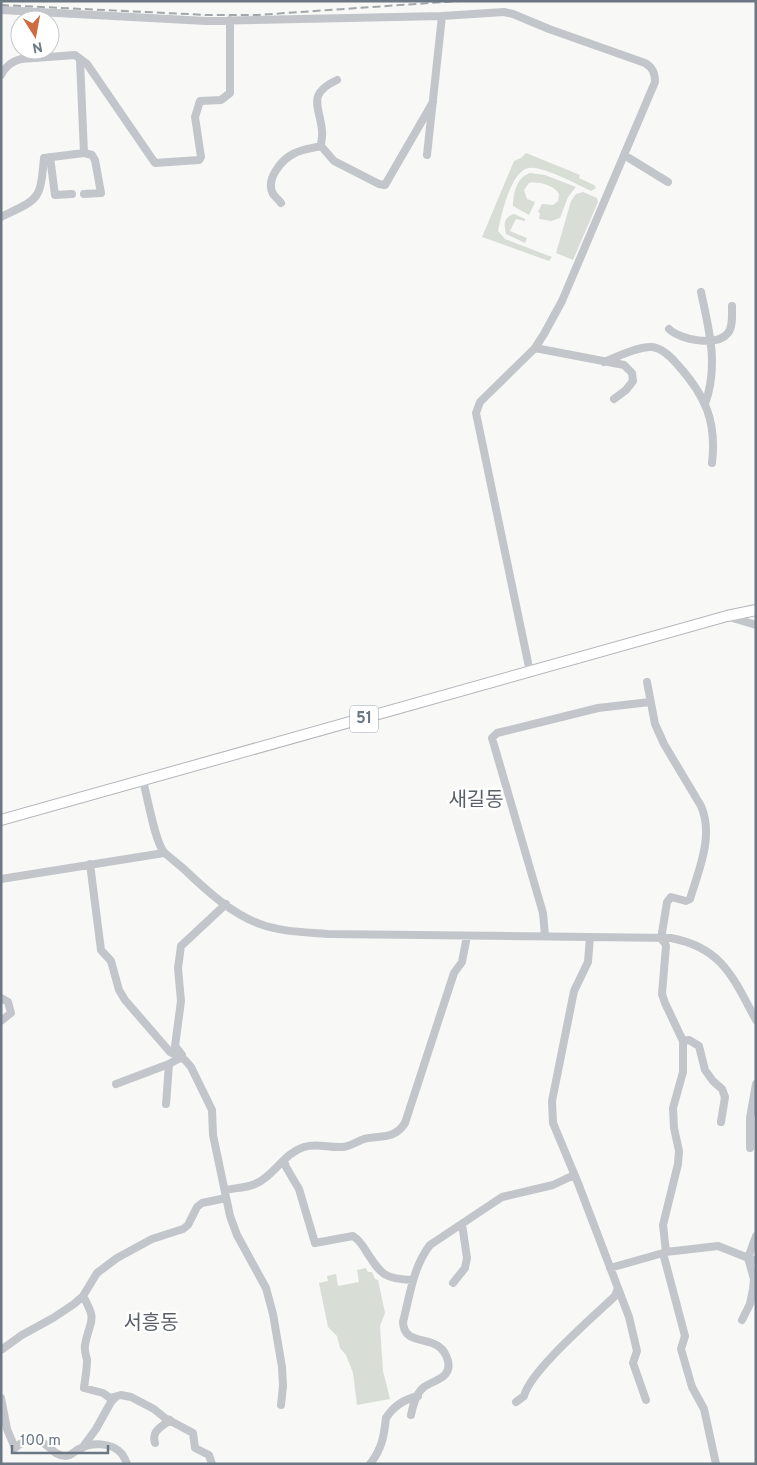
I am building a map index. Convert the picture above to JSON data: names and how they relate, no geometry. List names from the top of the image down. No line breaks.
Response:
{"streets":{"main road":["51"]},"districts":["새길동","서흥동"],"scale_bar":"100 m","north":"bottom"}
